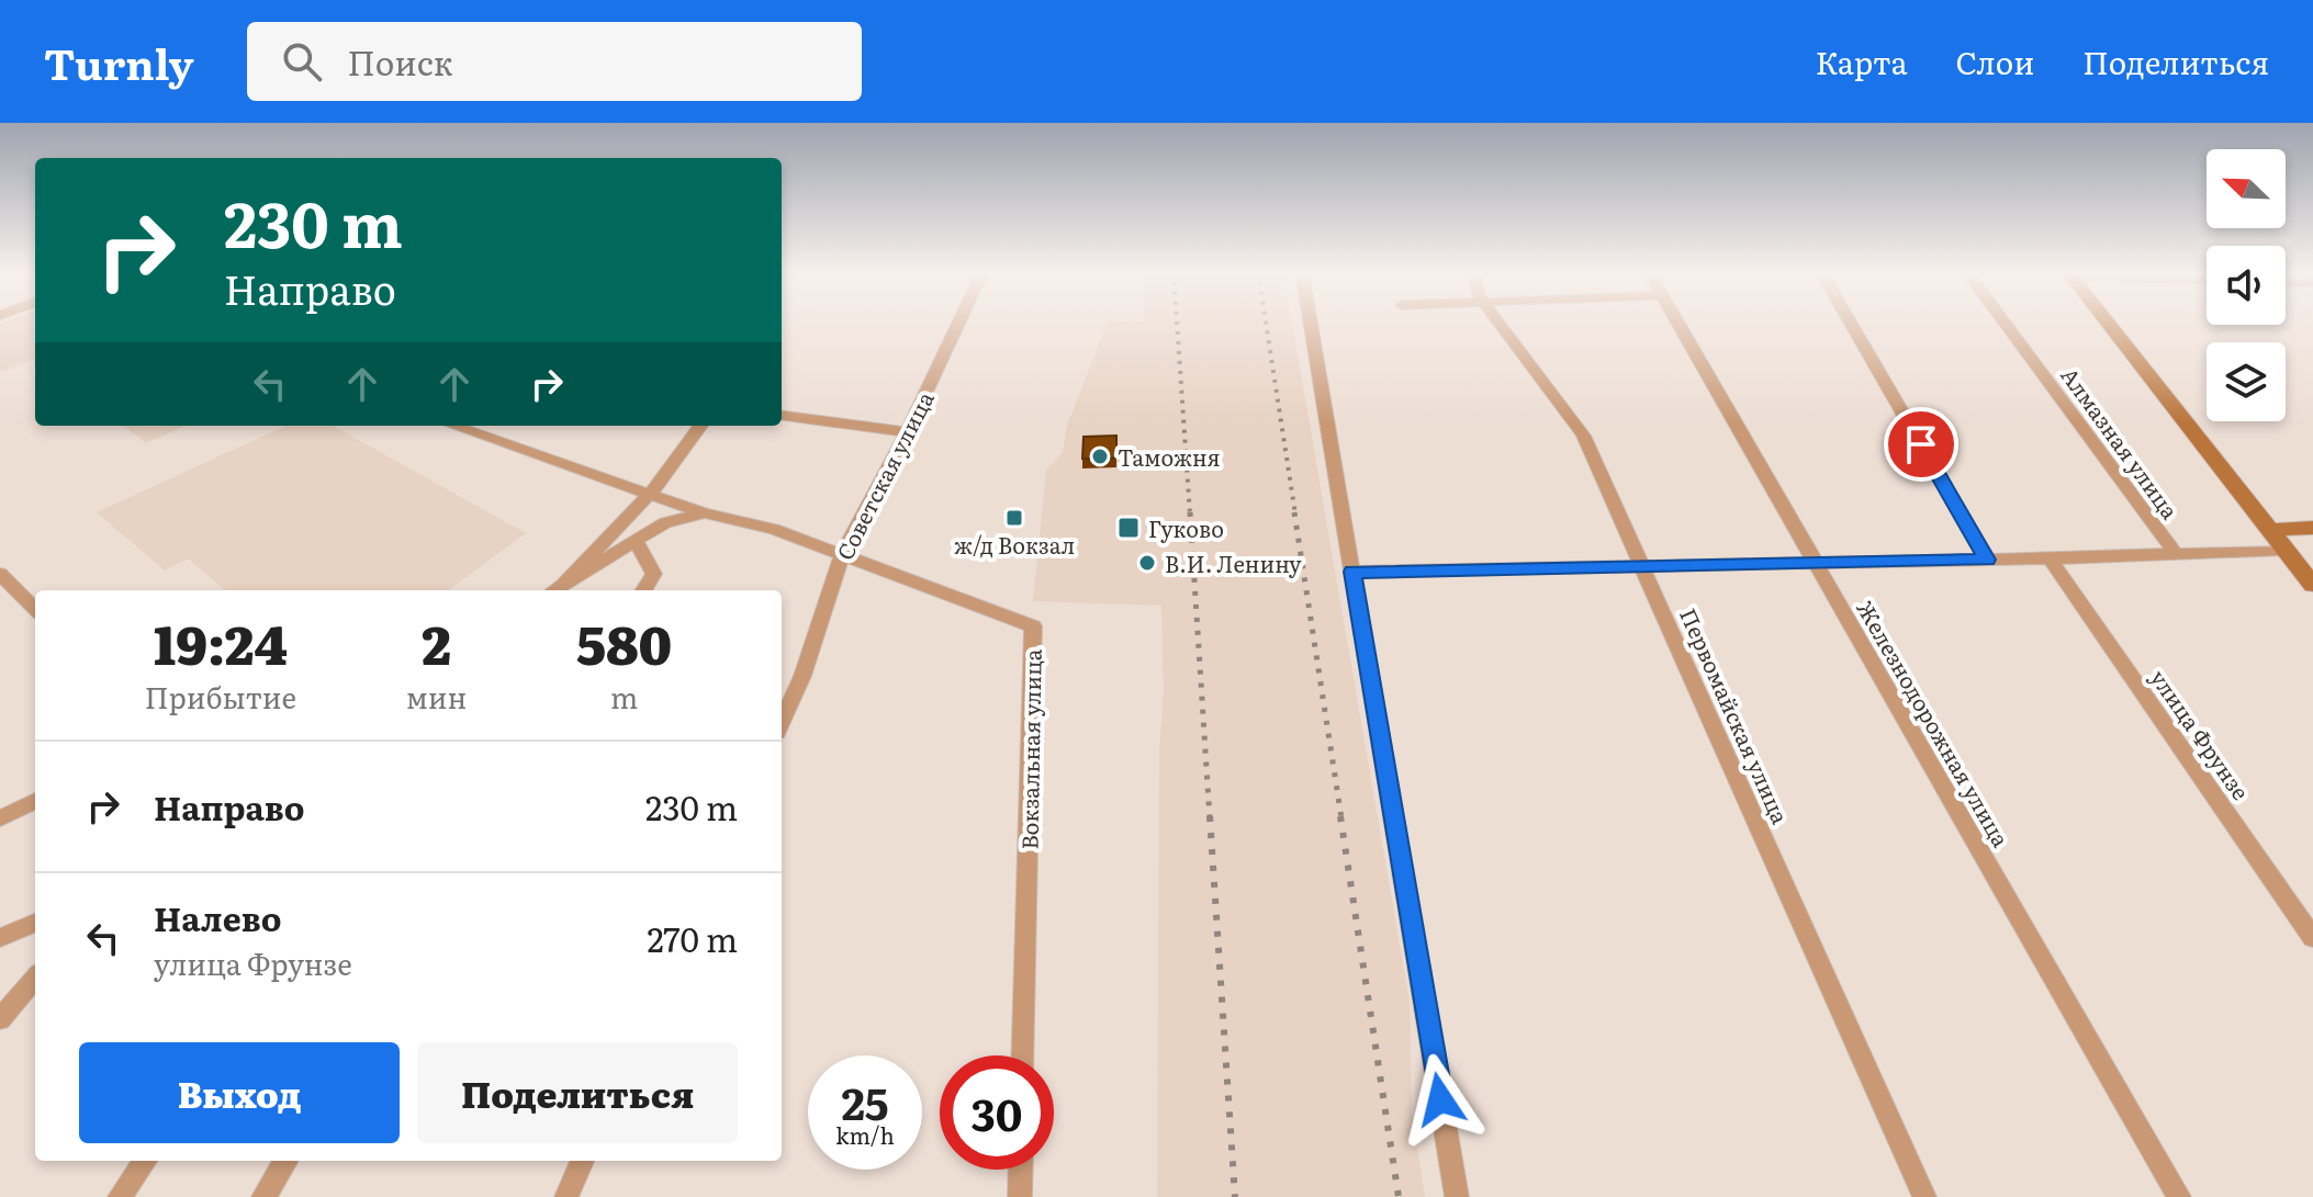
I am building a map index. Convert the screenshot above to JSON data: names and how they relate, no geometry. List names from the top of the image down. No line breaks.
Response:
{"streets":{"street":["Алмазная улица","Советская улица","Первомайская улица","Железнодорожная улица","улица Фрунзе","Вокзальная улица"]},"crossings":[["Советская улица","Вокзальная улица"]],"places":{"other":["Таможня","В.И. Ленину"],"transit":["ж/д Вокзал","Гуково"]},"north":"top left","page":{"header":"Turnly","search":"Поиск","nav":["Карта","Слои","Поделиться"],"turn":["230 m","Направо"],"eta":["19:24","Прибытие","2","мин","580","m"],"list":[{"name":"Направо","value":"230 m"},{"name":"Налево","note":"улица Фрунзе","value":"270 m"}],"buttons":["Выход","Поделиться"],"speed":"25 km/h","limit":"30"}}
